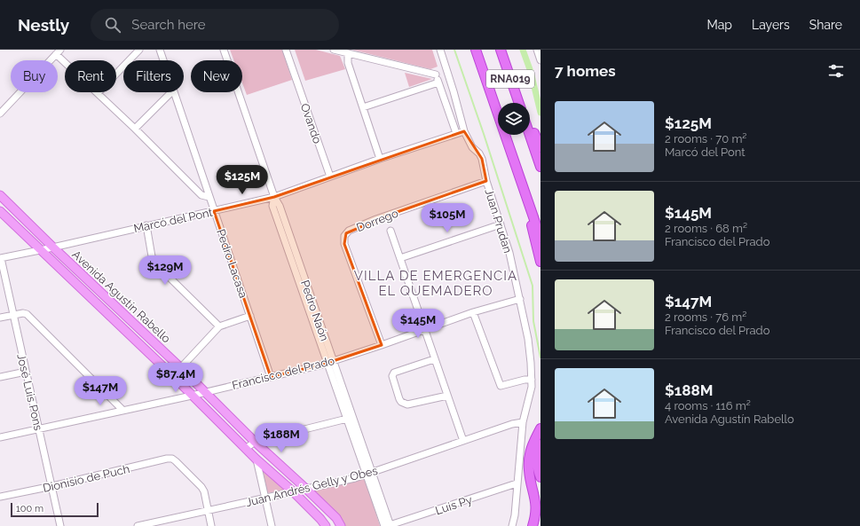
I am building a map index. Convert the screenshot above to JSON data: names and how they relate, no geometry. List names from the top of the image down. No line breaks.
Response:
{"streets":{"highway":["RNA019"],"main road":["Avenida Agustín Rabello"],"street":["Ovando","Marcó del Pont","Dorrego","Juan Prudan","Pedro Lacasa","Pedro Naón","Francisco del Prado","José Luis Pons","Dionisio de Puch","Juan Andrés Gelly y Obes","Luis Py"]},"crossings":[["Ovando","Marcó del Pont"],["Marcó del Pont","Juan Prudan"],["Marcó del Pont","Pedro Lacasa"],["Marcó del Pont","Avenida Agustín Rabello"],["Marcó del Pont","Pedro Naón"],["Marcó del Pont","José Luis Pons"],["Dorrego","Juan Prudan"],["Dorrego","Francisco del Prado"],["Juan Prudan","Francisco del Prado"],["Juan Prudan","Juan Andrés Gelly y Obes"],["Juan Prudan","Luis Py"],["Pedro Lacasa","Francisco del Prado"],["Avenida Agustín Rabello","Francisco del Prado"],["Avenida Agustín Rabello","Juan Andrés Gelly y Obes"],["Pedro Naón","Francisco del Prado"],["Pedro Naón","Juan Andrés Gelly y Obes"],["Pedro Naón","Luis Py"],["Francisco del Prado","José Luis Pons"],["José Luis Pons","Dionisio de Puch"],["Dionisio de Puch","Juan Andrés Gelly y Obes"]],"districts":["VILLA DE EMERGENCIA EL QUEMADERO"],"scale_bar":"100 m","page":{"header":"Nestly","search":"Search here","nav":["Map","Layers","Share"],"heading":"7 homes","chip":["Buy","Rent","Filters","New"],"list":[{"name":"$125M","note":"2 rooms · 70 m² · Marcó del Pont"},{"name":"$145M","note":"2 rooms · 68 m² · Francisco del Prado"},{"name":"$147M","note":"2 rooms · 76 m² · Francisco del Prado"},{"name":"$188M","note":"4 rooms · 116 m² · Avenida Agustín Rabello"}],"price":["$125M","$105M","$129M","$145M","$87.4M","$147M","$188M"],"scale":"100 m"}}
